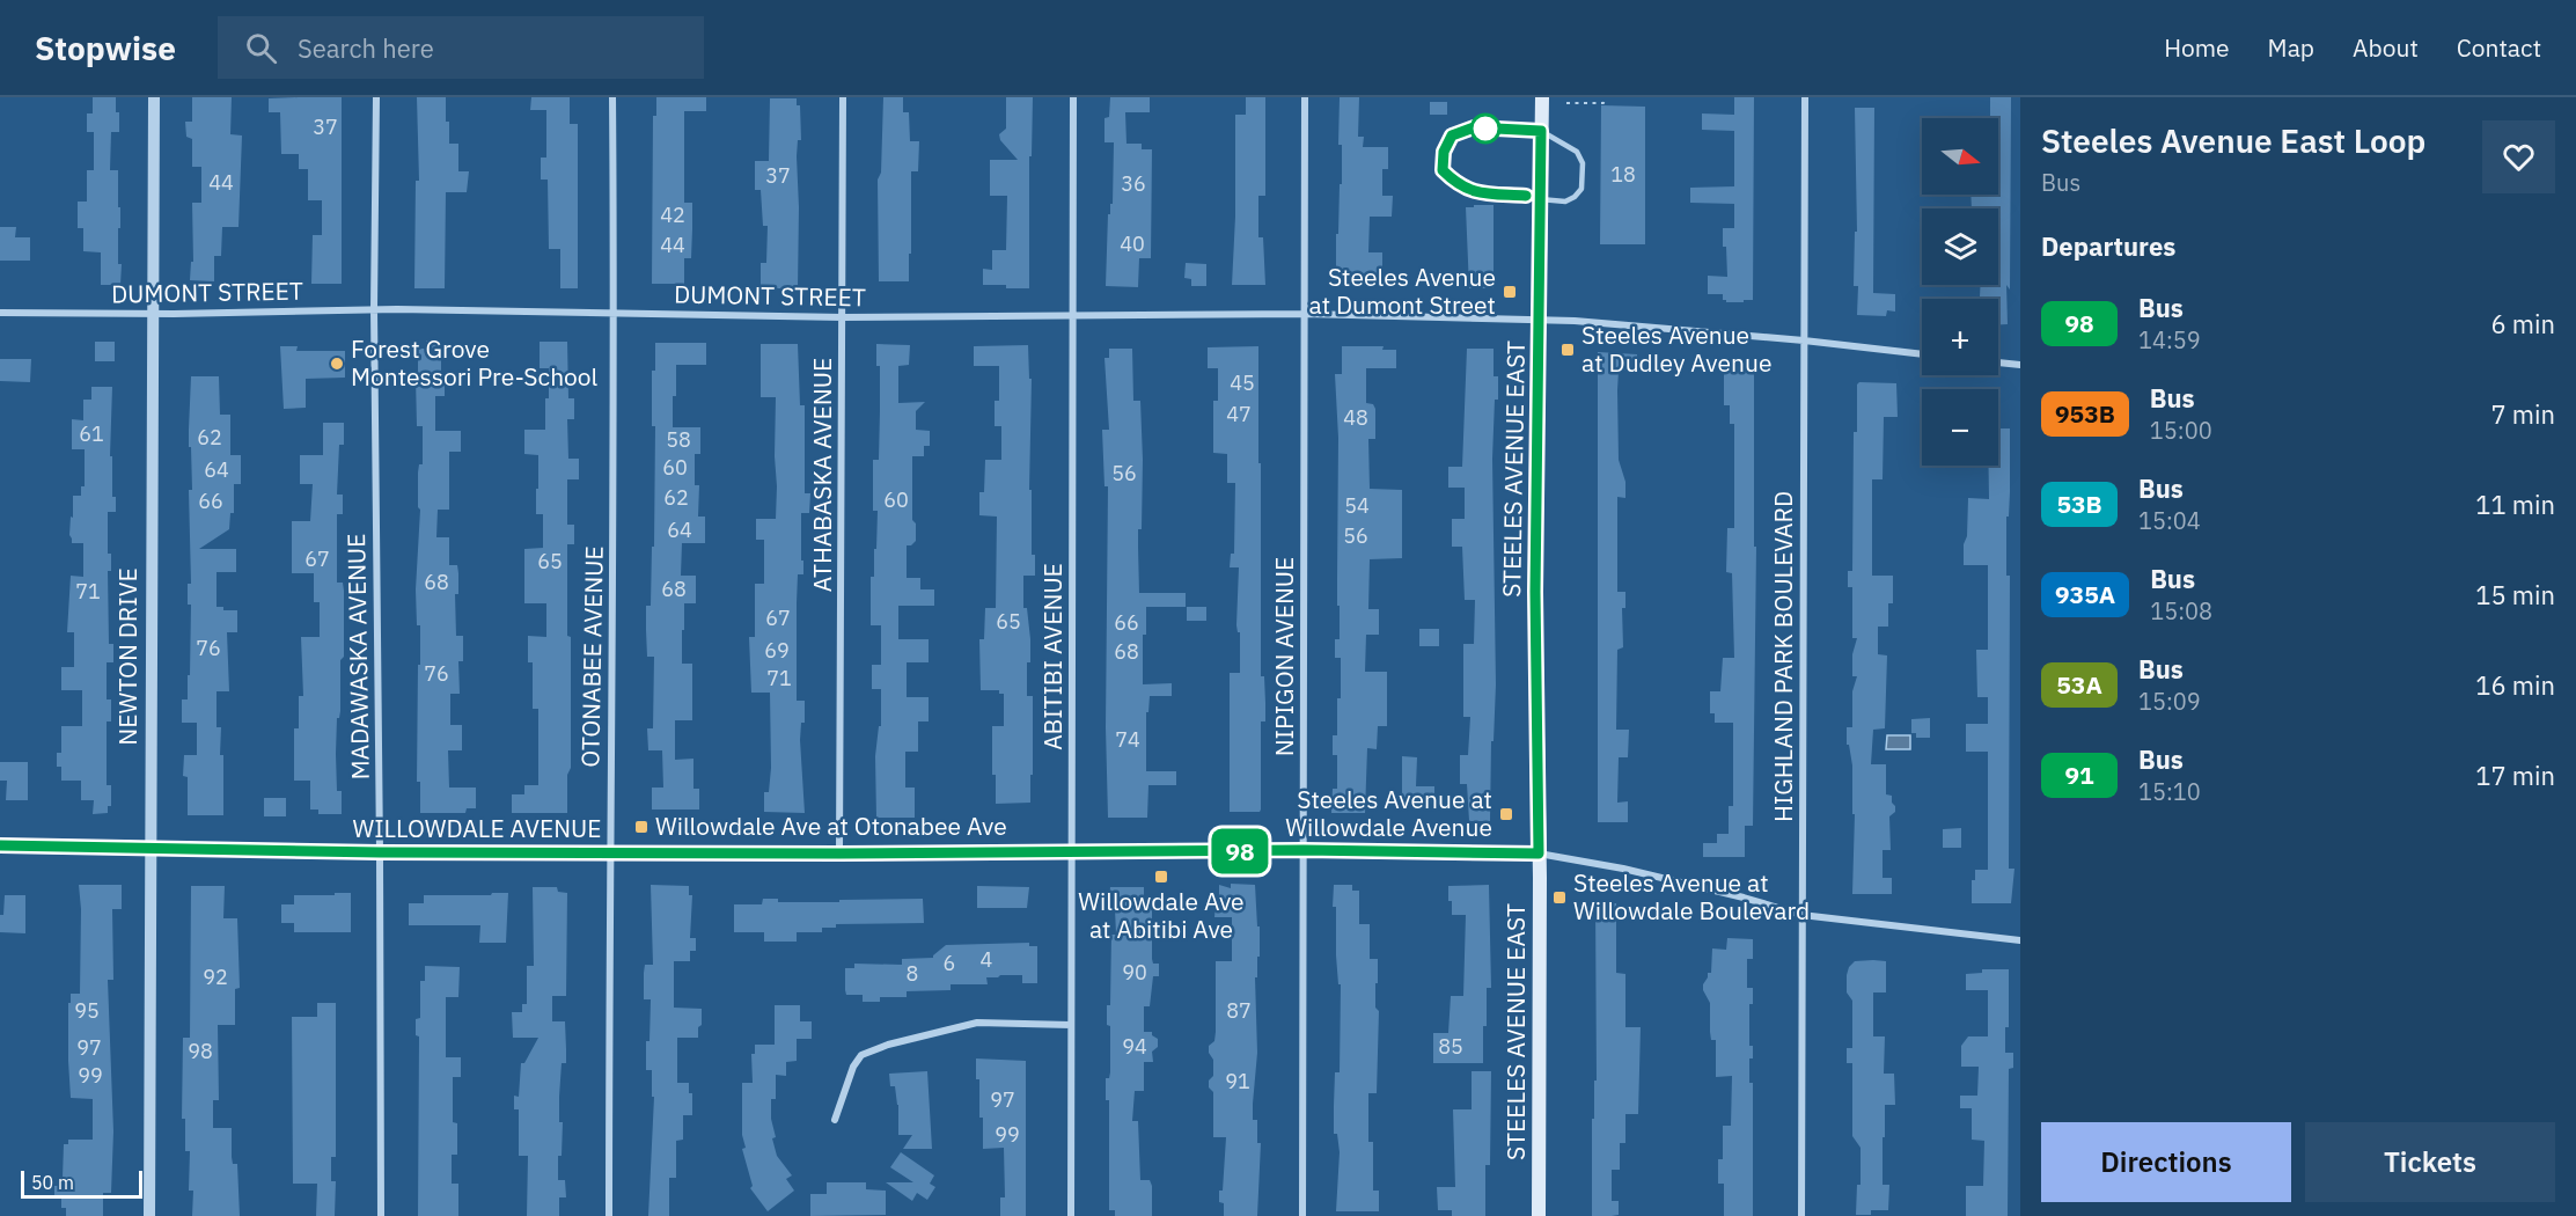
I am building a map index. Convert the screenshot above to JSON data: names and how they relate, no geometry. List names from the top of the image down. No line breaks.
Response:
{"streets":{"main road":["STEELES AVENUE EAST"],"street":["DUMONT STREET","ATHABASKA AVENUE","NEWTON DRIVE","MADAWASKA AVENUE","OTONABEE AVENUE","ABITIBI AVENUE","NIPIGON AVENUE","HIGHLAND PARK BOULEVARD","WILLOWDALE AVENUE"]},"crossings":[["DUMONT STREET","STEELES AVENUE EAST"],["DUMONT STREET","ATHABASKA AVENUE"],["DUMONT STREET","NEWTON DRIVE"],["DUMONT STREET","MADAWASKA AVENUE"],["DUMONT STREET","OTONABEE AVENUE"],["DUMONT STREET","ABITIBI AVENUE"],["DUMONT STREET","NIPIGON AVENUE"],["DUMONT STREET","HIGHLAND PARK BOULEVARD"],["STEELES AVENUE EAST","WILLOWDALE AVENUE"],["ATHABASKA AVENUE","WILLOWDALE AVENUE"],["NEWTON DRIVE","WILLOWDALE AVENUE"],["MADAWASKA AVENUE","WILLOWDALE AVENUE"],["OTONABEE AVENUE","WILLOWDALE AVENUE"],["ABITIBI AVENUE","WILLOWDALE AVENUE"],["NIPIGON AVENUE","WILLOWDALE AVENUE"]],"places":{"transit":["Steeles Avenue at Dumont Street","Steeles Avenue at Dudley Avenue","Steeles Avenue at Willowdale Avenue","Willowdale Ave at Otonabee Ave","Willowdale Ave at Abitibi Ave","Steeles Avenue at Willowdale Boulevard"],"other":["Forest Grove Montessori Pre-School"]},"lines":["bus line 98"],"house_numbers":["37","18","37","44","36","42","40","44","45","47","48","61","62","58","60","64","56","62","60","66","54","64","56","67","65","68","68","71","67","65","66","76","69","68","76","71","74","4","6","90","8","92","95","87","94","85","97","98","99","91","97","99"],"scale_bar":"50 m","north":"right","page":{"header":"Stopwise","search":"Search here","nav":["Home","Map","About","Contact"],"on_map":"98","heading":[["Steeles Avenue East Loop","Bus"],"Departures"],"map_buttons":["+","−"],"list":[{"mark":"98","name":"Bus","note":"14:59","value":"6 min"},{"mark":"953B","name":"Bus","note":"15:00","value":"7 min"},{"mark":"53B","name":"Bus","note":"15:04","value":"11 min"},{"mark":"935A","name":"Bus","note":"15:08","value":"15 min"},{"mark":"53A","name":"Bus","note":"15:09","value":"16 min"},{"mark":"91","name":"Bus","note":"15:10","value":"17 min"}],"buttons":["Directions","Tickets"],"scale":"50 m"}}
